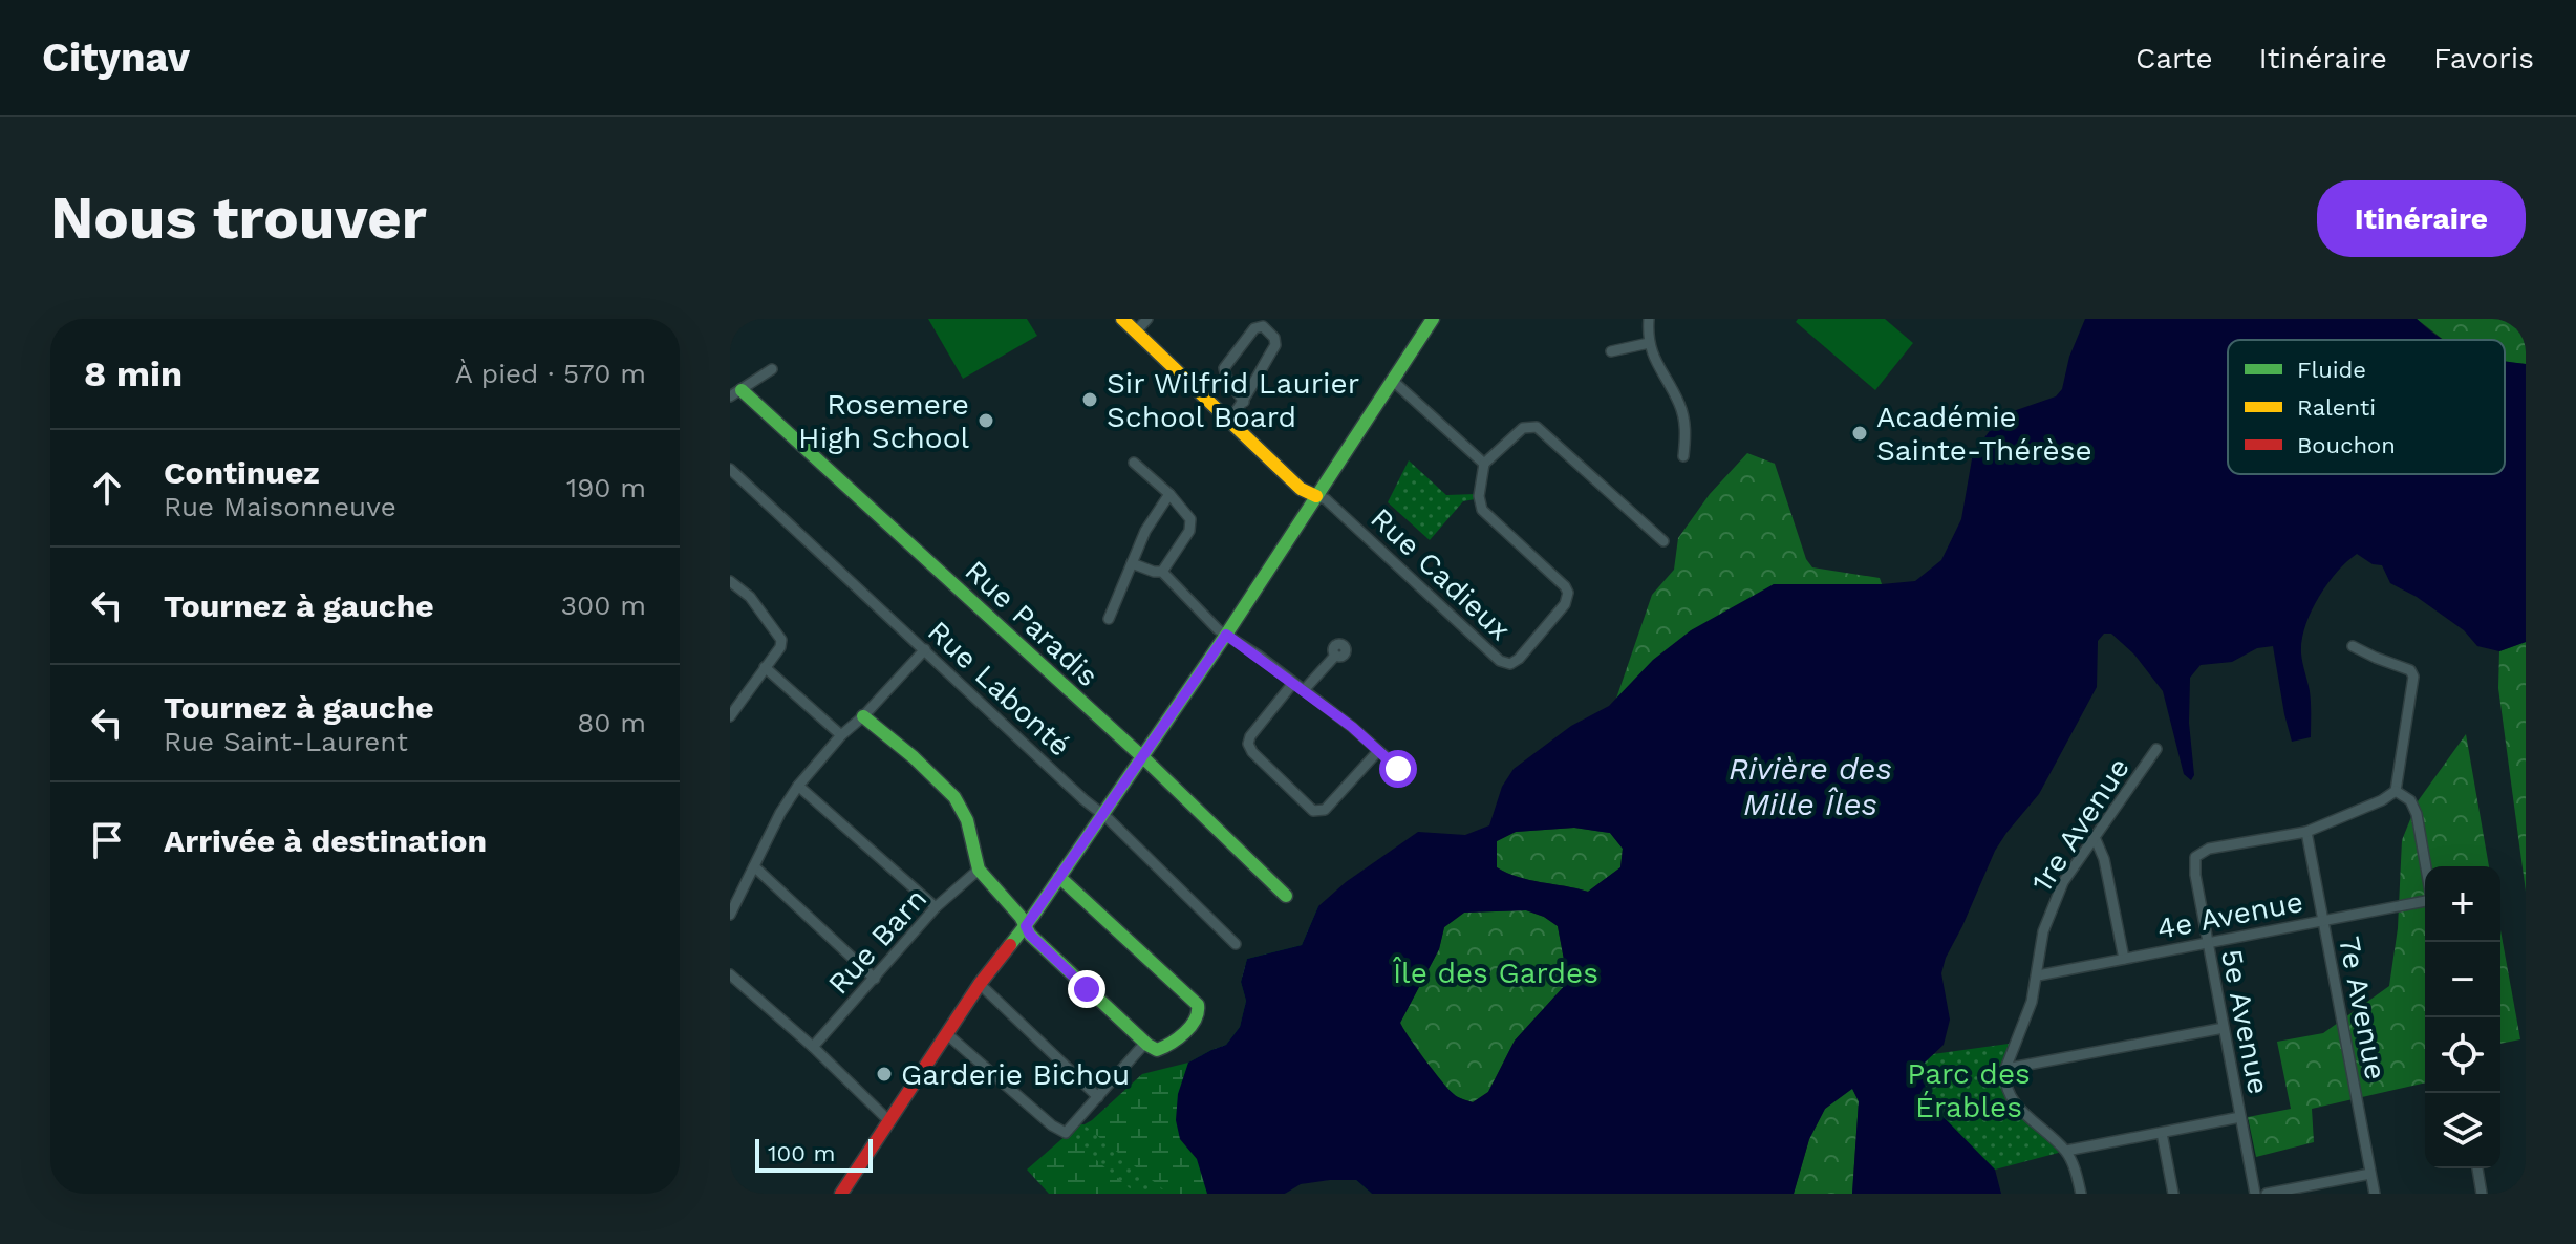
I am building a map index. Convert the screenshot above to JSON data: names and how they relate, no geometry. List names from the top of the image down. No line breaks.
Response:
{"streets":{"street":["Rue Cadieux","Rue Paradis","Rue Labonté","1re Avenue","4e Avenue","Rue Barn","7e Avenue","5e Avenue"]},"crossings":[["1re Avenue","4e Avenue"],["4e Avenue","7e Avenue"],["4e Avenue","5e Avenue"],["7e Avenue","5e Avenue"]],"water":["Rivière des Mille Îles"],"parks":["Île des Gardes","Parc des Érables"],"places":["Sir Wilfrid Laurier School Board","Rosemere High School","Académie Sainte-Thérèse","Garderie Bichou"],"legend":["Fluide","Ralenti","Bouchon"],"scale_bar":"100 m","page":{"header":"Citynav","nav":["Carte","Itinéraire","Favoris"],"buttons":"Itinéraire","title":"Nous trouver","heading":["8 min","À pied · 570 m"],"list":[["Continuez","Rue Maisonneuve","190 m"],["Tournez à gauche","300 m"],["Tournez à gauche","Rue Saint-Laurent","80 m"],"Arrivée à destination"],"map_buttons":["+","−"],"scale":"100 m"}}
